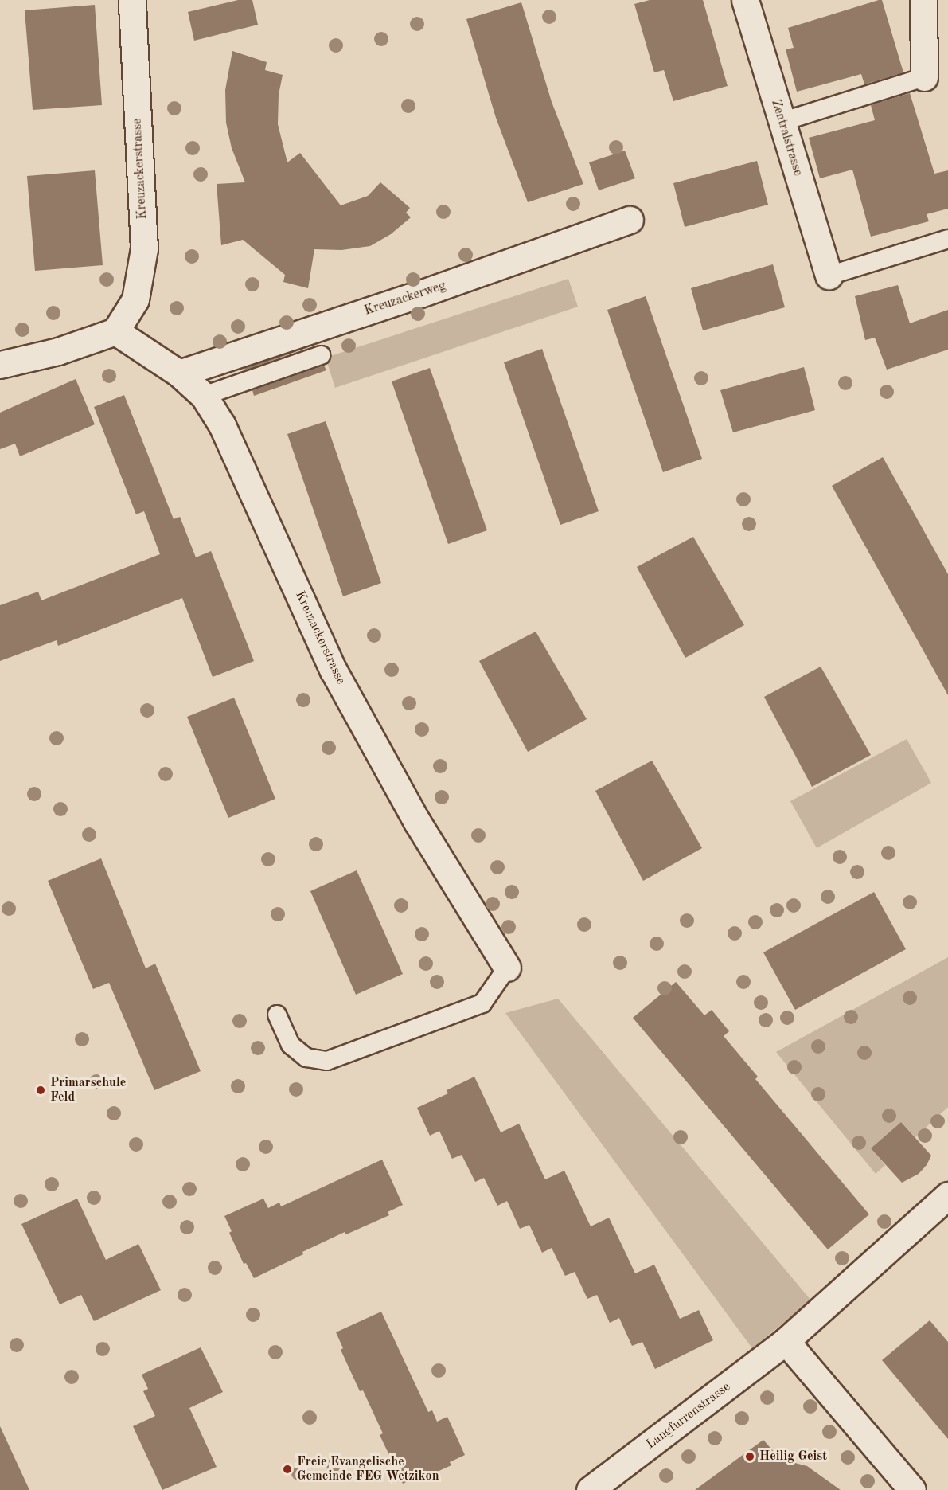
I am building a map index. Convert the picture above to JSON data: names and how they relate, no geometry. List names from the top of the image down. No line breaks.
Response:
{"streets":{"street":["Zentralstrasse","Kreuzackerstrasse","Kreuzackerweg","Langfurrenstrasse"]},"crossings":[["Kreuzackerstrasse","Kreuzackerweg"]],"places":["Primarschule Feld","Heilig Geist","Freie Evangelische Gemeinde FEG Wetzikon"]}
